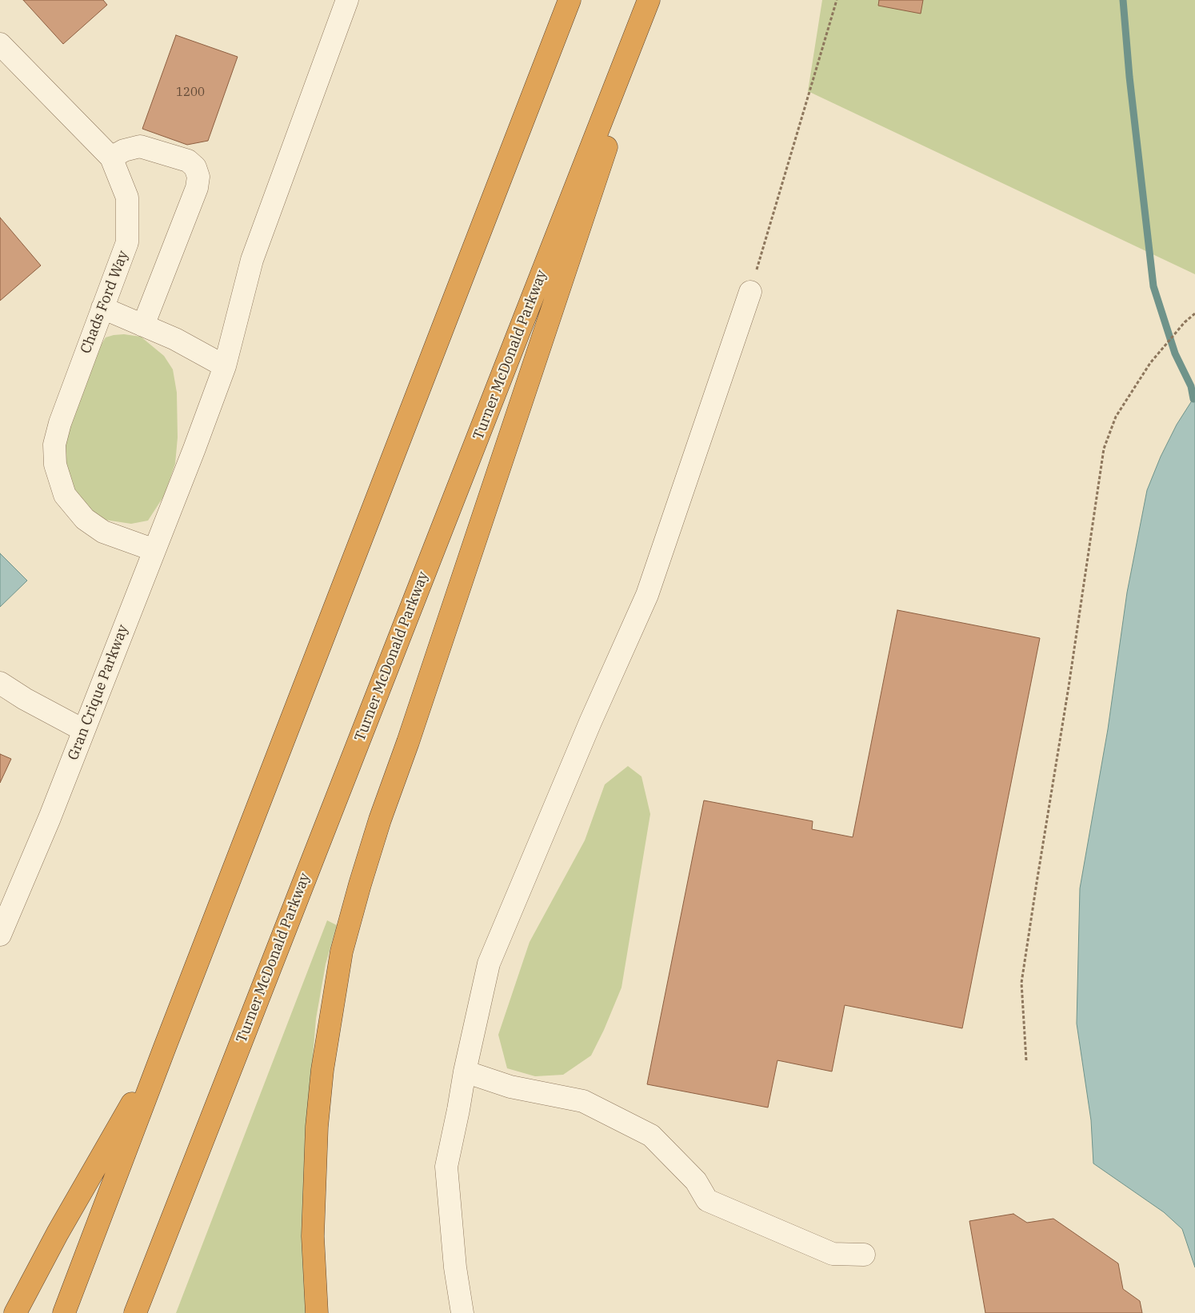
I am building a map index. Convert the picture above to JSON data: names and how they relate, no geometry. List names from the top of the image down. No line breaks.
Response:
{"streets":{"highway":["Turner McDonald Parkway"],"street":["Chads Ford Way","Gran Crique Parkway"]},"crossings":[["Chads Ford Way","Gran Crique Parkway"]],"house_numbers":["1200"]}
